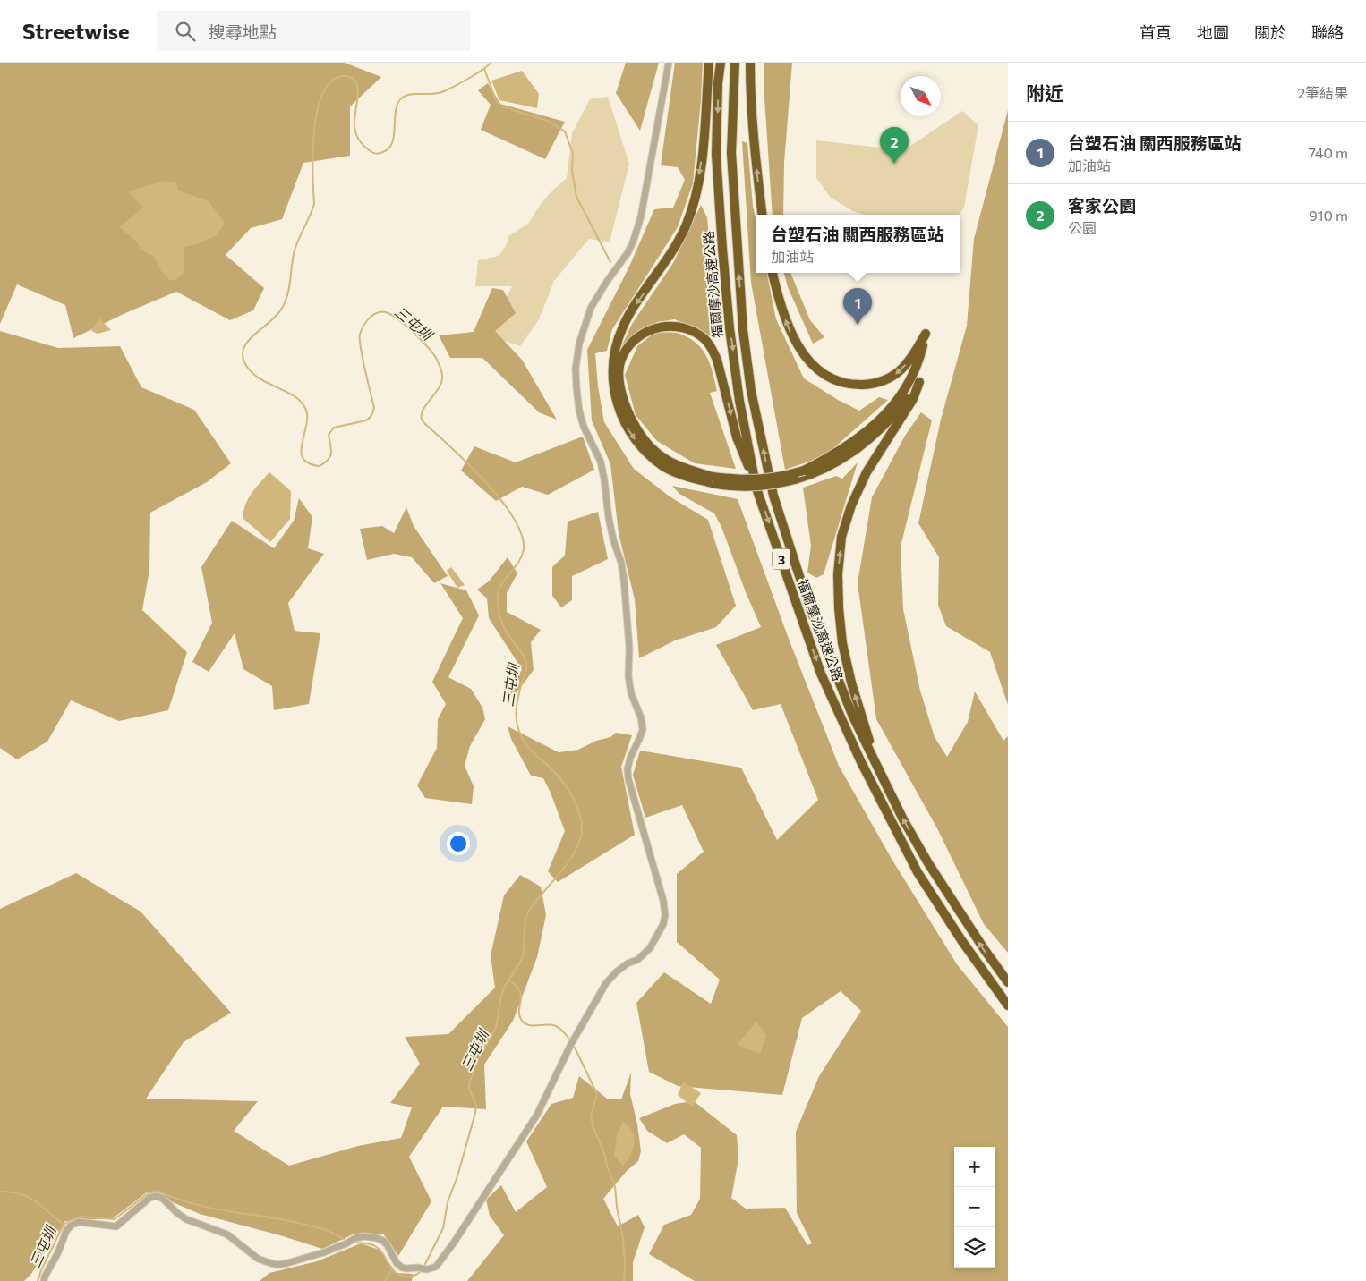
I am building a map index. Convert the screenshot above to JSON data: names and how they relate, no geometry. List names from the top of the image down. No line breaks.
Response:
{"streets":{"highway":["福爾摩沙高速公路","3"]},"water":["三屯圳"],"north":"bottom right","page":{"header":"Streetwise","search":"搜尋地點","nav":["首頁","地圖","關於","聯絡"],"heading":["附近","2筆結果"],"list":[{"mark":"1","name":"台塑石油 關西服務區站","note":"加油站","value":"740 m"},{"mark":"2","name":"客家公園","note":"公園","value":"910 m"}],"pins":["2","1"],"popup":["台塑石油 關西服務區站","加油站"],"map_buttons":["+","−"]}}
